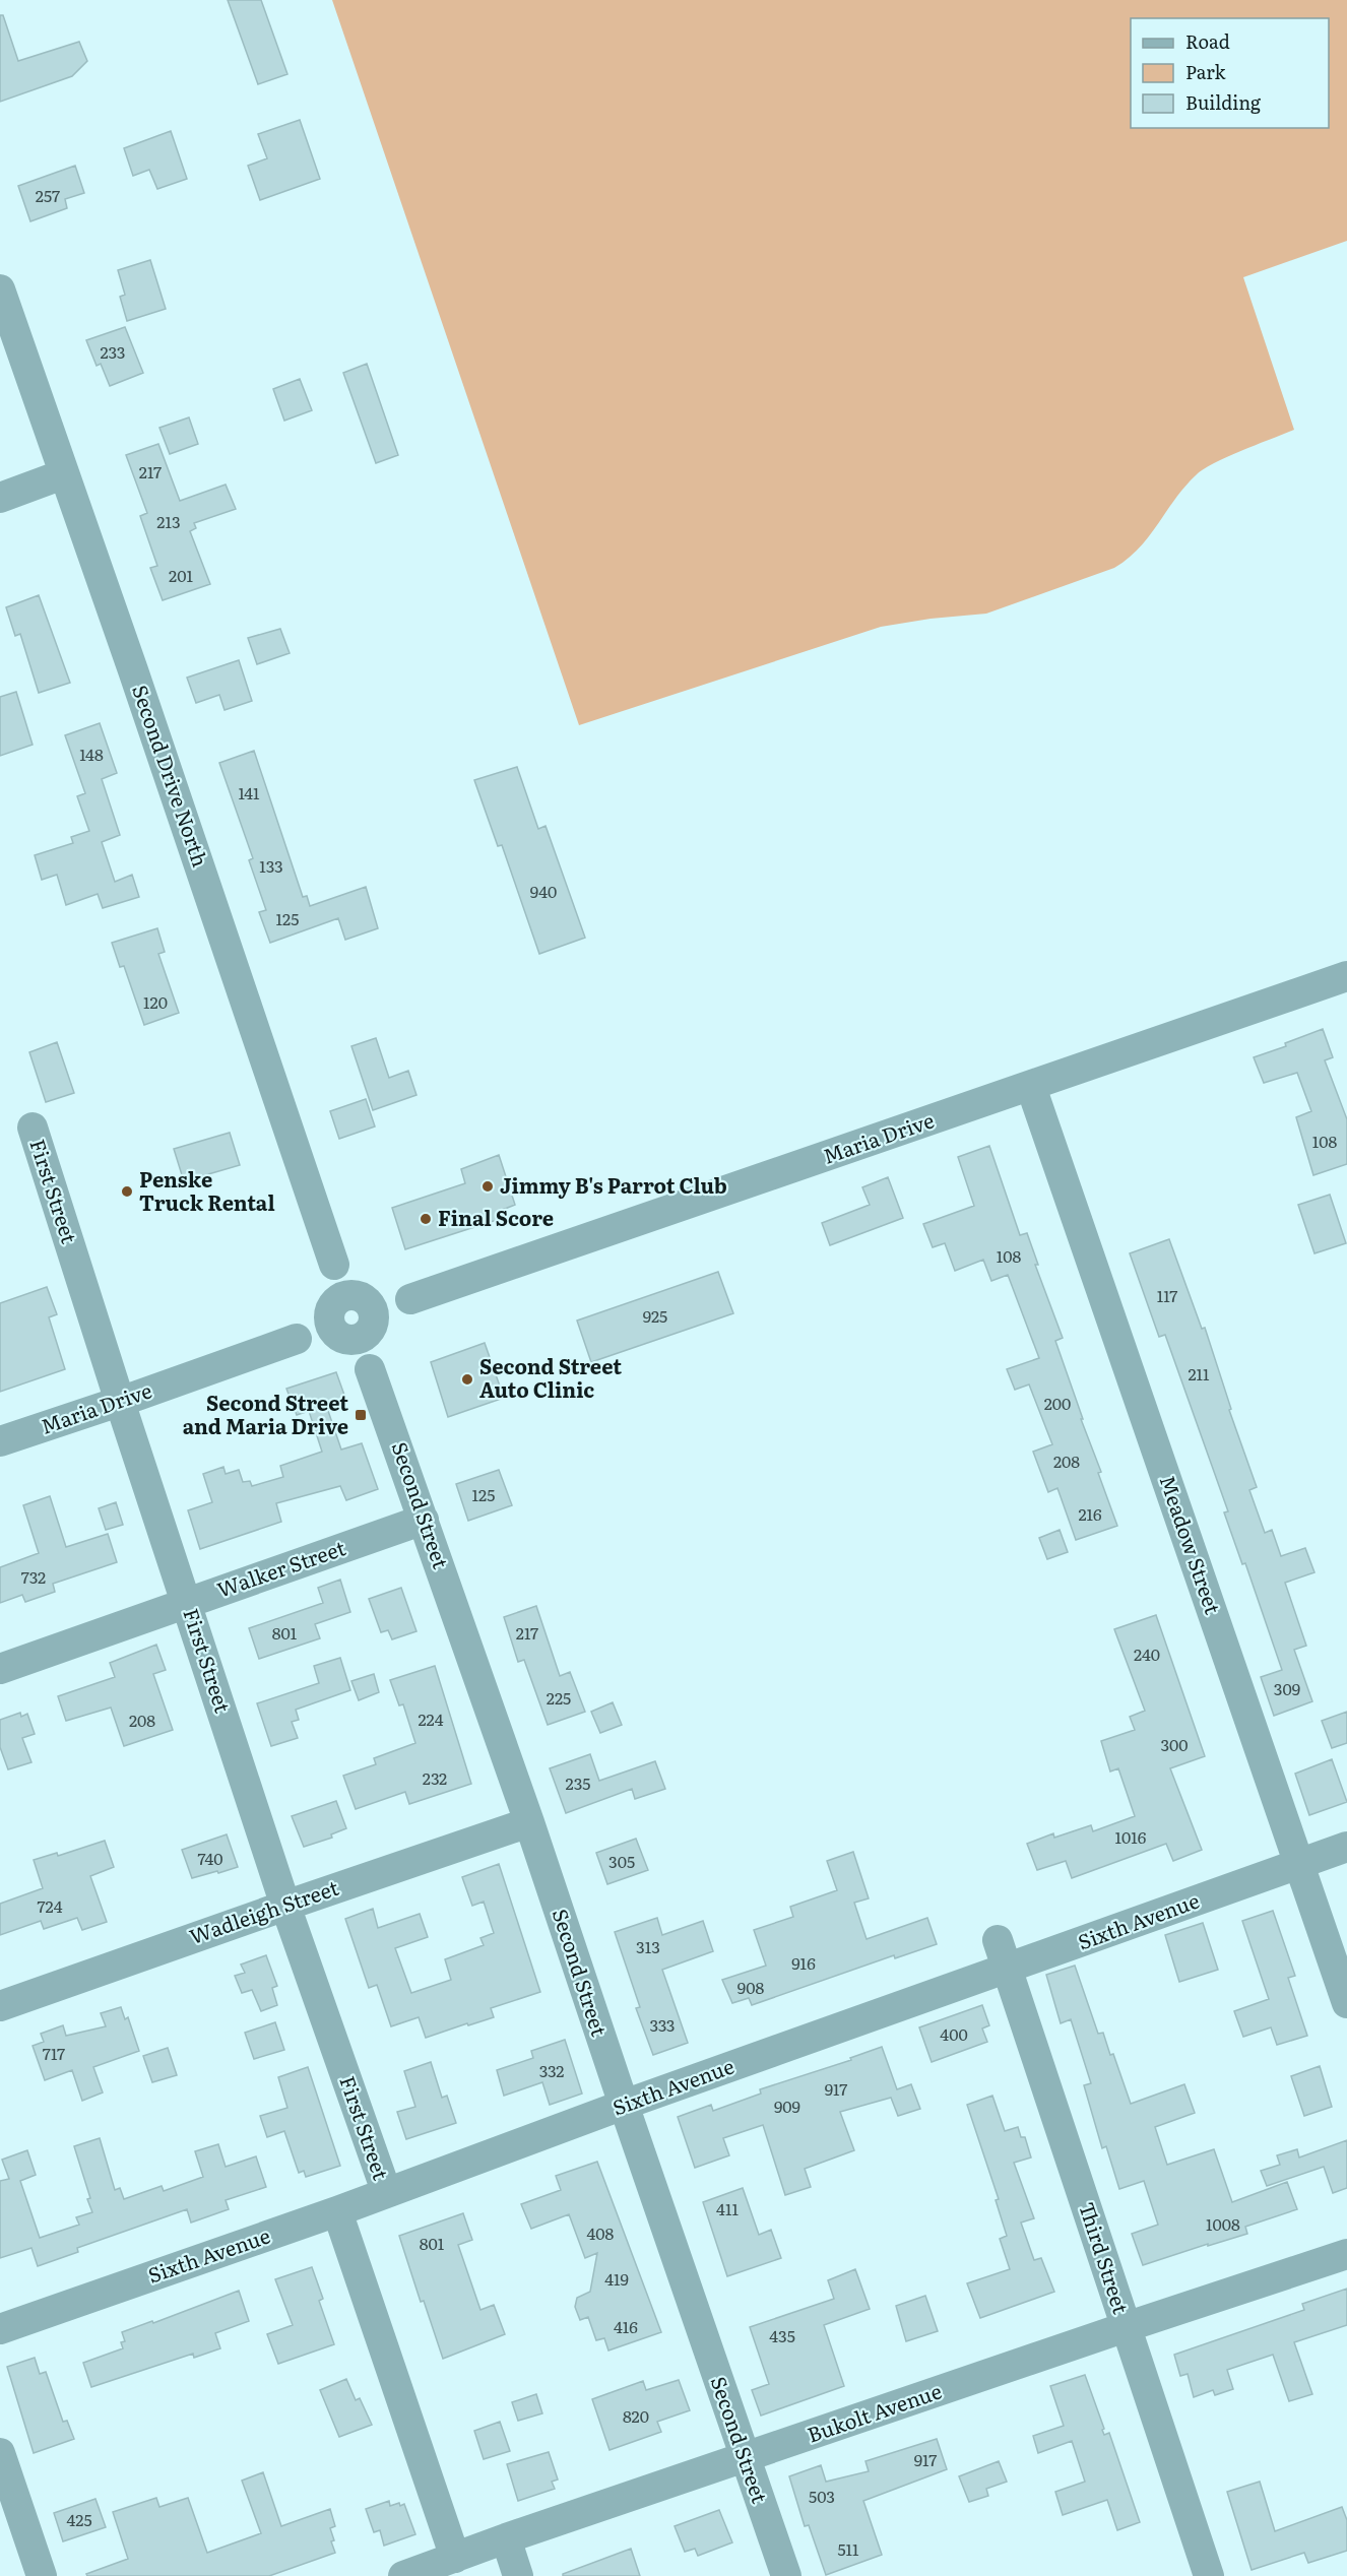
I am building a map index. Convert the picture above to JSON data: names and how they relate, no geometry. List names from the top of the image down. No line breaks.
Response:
{"streets":{"street":["Second Drive North","Maria Drive","First Street","Second Street","Meadow Street","Walker Street","Wadleigh Street","Sixth Avenue","Third Street","Bukolt Avenue"]},"crossings":[["Second Drive North","Maria Drive"],["Second Drive North","Second Street"],["Maria Drive","First Street"],["Maria Drive","Second Street"],["Maria Drive","Meadow Street"],["First Street","Walker Street"],["First Street","Wadleigh Street"],["First Street","Sixth Avenue"],["Second Street","Walker Street"],["Second Street","Wadleigh Street"],["Second Street","Sixth Avenue"],["Second Street","Bukolt Avenue"],["Meadow Street","Sixth Avenue"],["Sixth Avenue","Third Street"],["Third Street","Bukolt Avenue"]],"places":{"other":["Jimmy B's Parrot Club","Penske Truck Rental","Final Score","Second Street Auto Clinic"],"transit":["Second Street and Maria Drive"]},"house_numbers":["257","233","217","213","201","148","141","133","940","125","120","108","108","117","925","211","200","208","125","216","732","801","217","240","309","225","224","208","300","232","235","1016","740","305","724","313","916","908","333","400","717","332","917","909","411","1008","408","801","419","416","435","820","917","503","425","511"],"legend":["Road","Park","Building"]}
